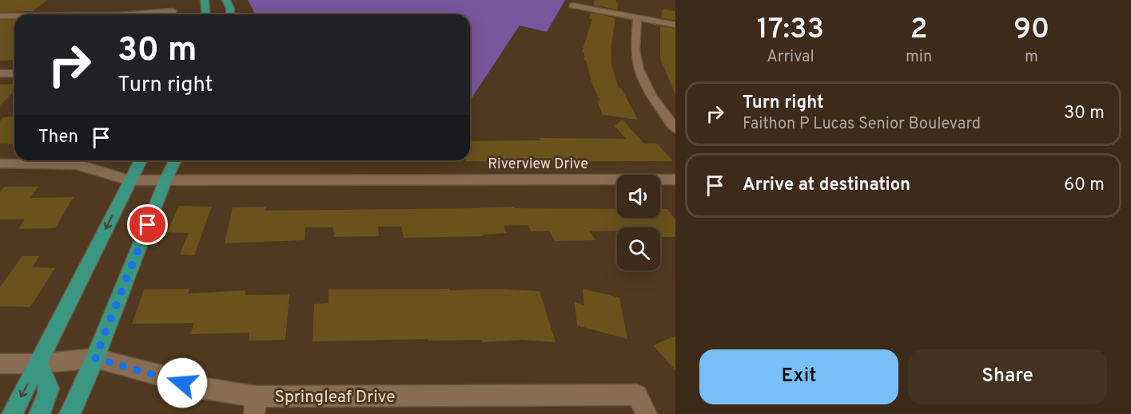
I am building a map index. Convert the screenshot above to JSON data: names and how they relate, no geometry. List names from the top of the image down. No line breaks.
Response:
{"streets":{"street":["Riverview Drive","Springleaf Drive"]},"page":{"eta":["17:33","Arrival","2","min","90","m"],"turn":["30 m","Turn right"],"list":[{"name":"Turn right","note":"Faithon P Lucas Senior Boulevard","value":"30 m"},{"name":"Arrive at destination","value":"60 m"}],"then":"Then","buttons":["Exit","Share"]}}
